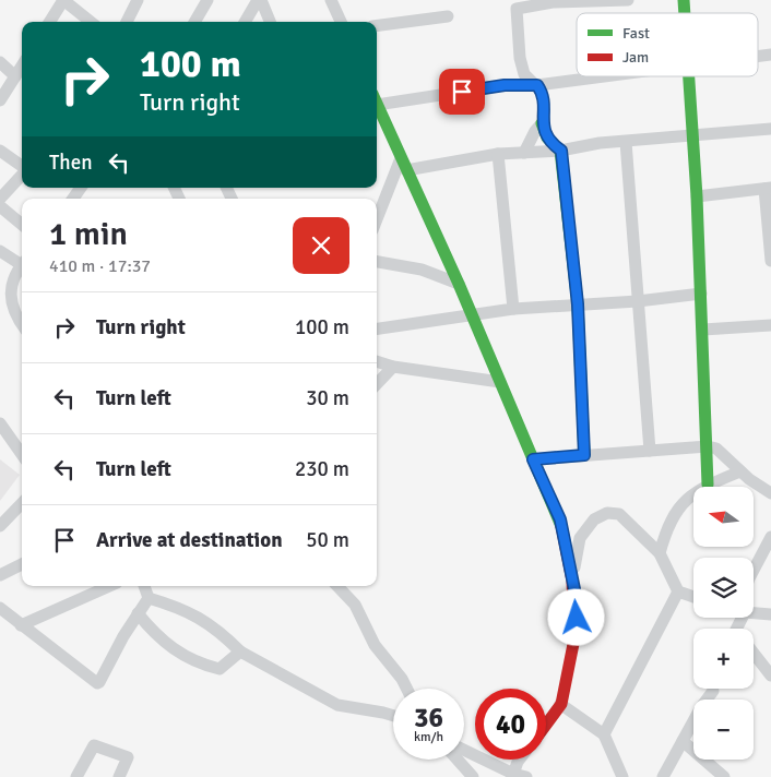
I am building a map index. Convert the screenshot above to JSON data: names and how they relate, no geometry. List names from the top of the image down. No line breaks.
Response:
{"legend":["Fast","Jam"],"north":"left","page":{"turn":["100 m","Turn right"],"then":"Then","heading":["1 min","410 m · 17:37"],"list":[{"name":"Turn right","value":"100 m"},{"name":"Turn left","value":"30 m"},{"name":"Turn left","value":"230 m"},{"name":"Arrive at destination","value":"50 m"}],"map_buttons":["+","−"],"speed":"36 km/h","limit":"40"}}
